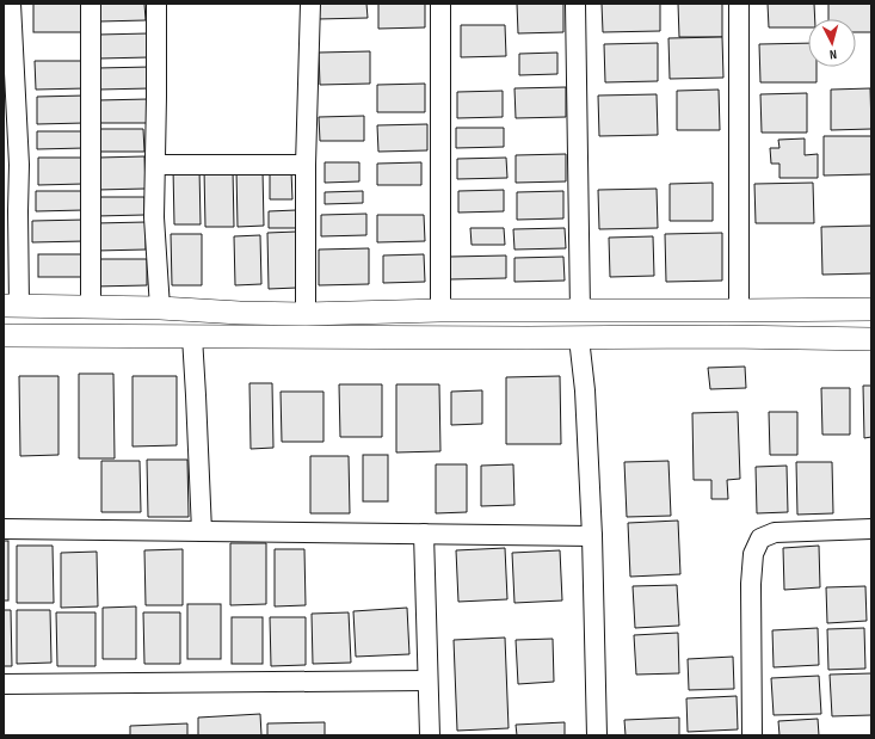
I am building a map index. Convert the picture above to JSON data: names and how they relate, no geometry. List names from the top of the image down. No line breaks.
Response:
{"north":"bottom"}
